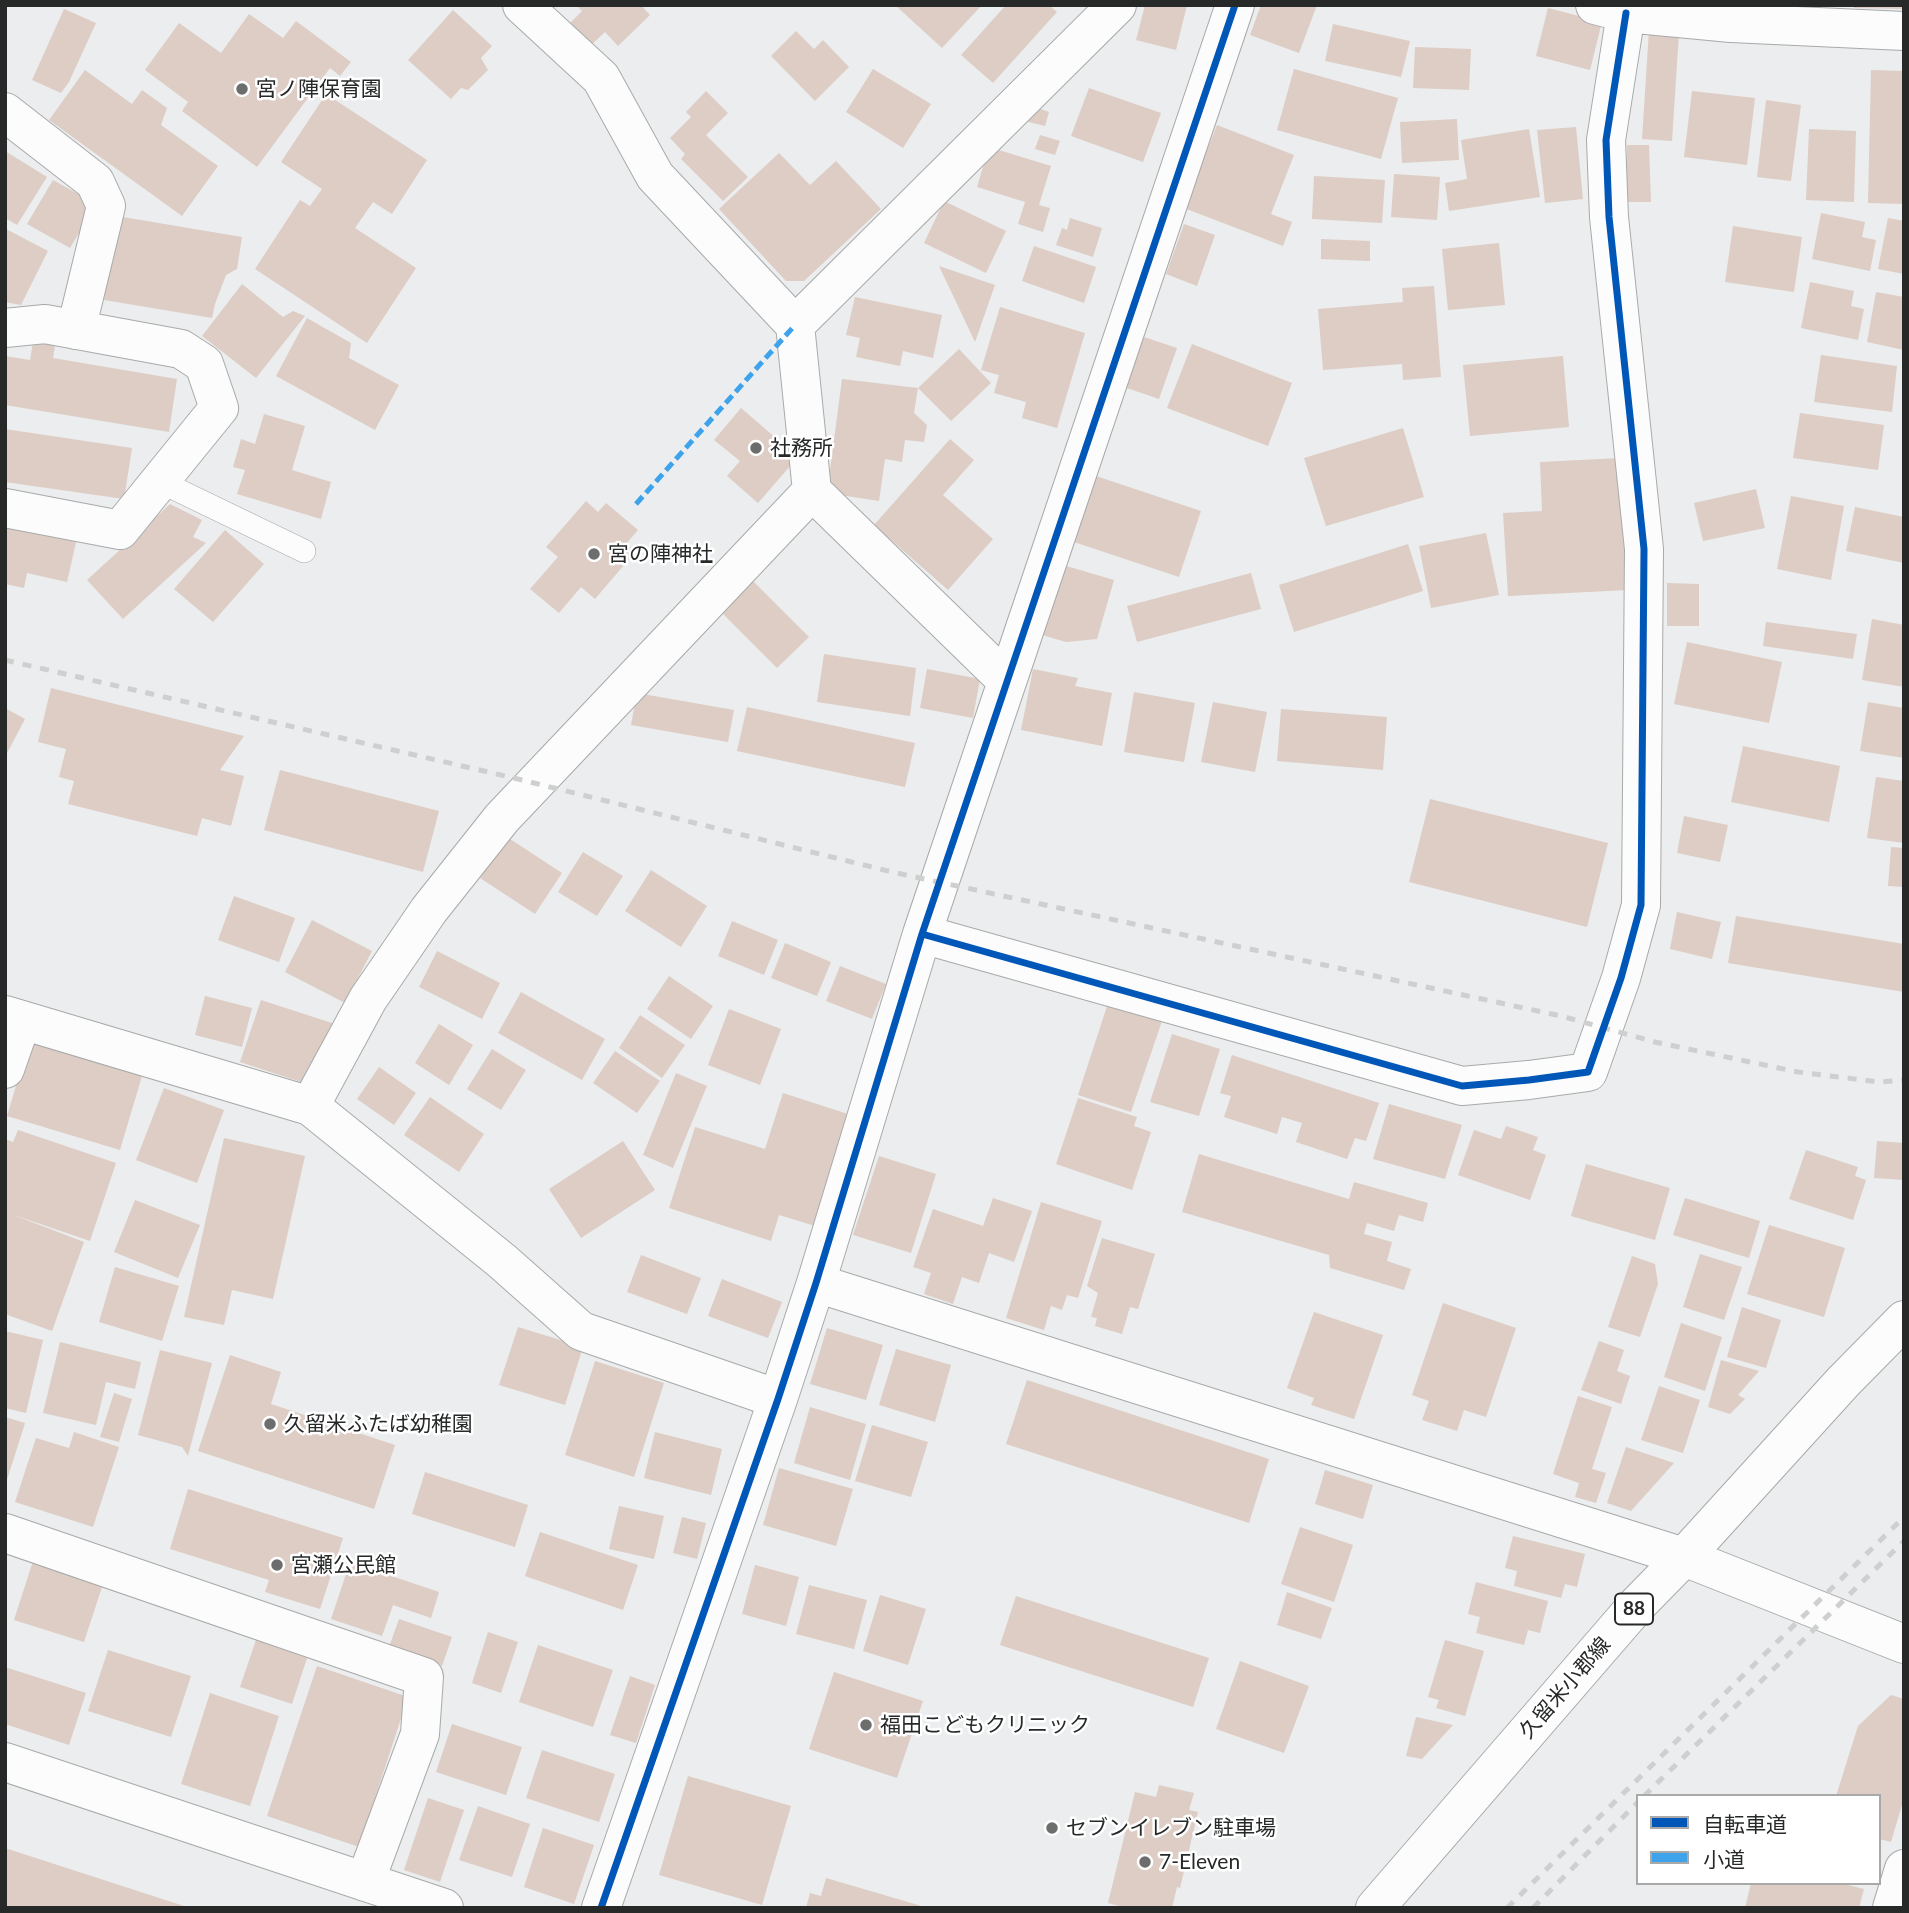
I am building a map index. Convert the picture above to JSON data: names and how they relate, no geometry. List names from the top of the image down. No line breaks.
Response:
{"streets":{"street":["88","久留米小郡線"]},"places":["宮ノ陣保育園","社務所","宮の陣神社","久留米ふたば幼稚園","宮瀬公民館","福田こどもクリニック","セブンイレブン駐車場","7-Eleven"],"legend":["自転車道","小道"]}
